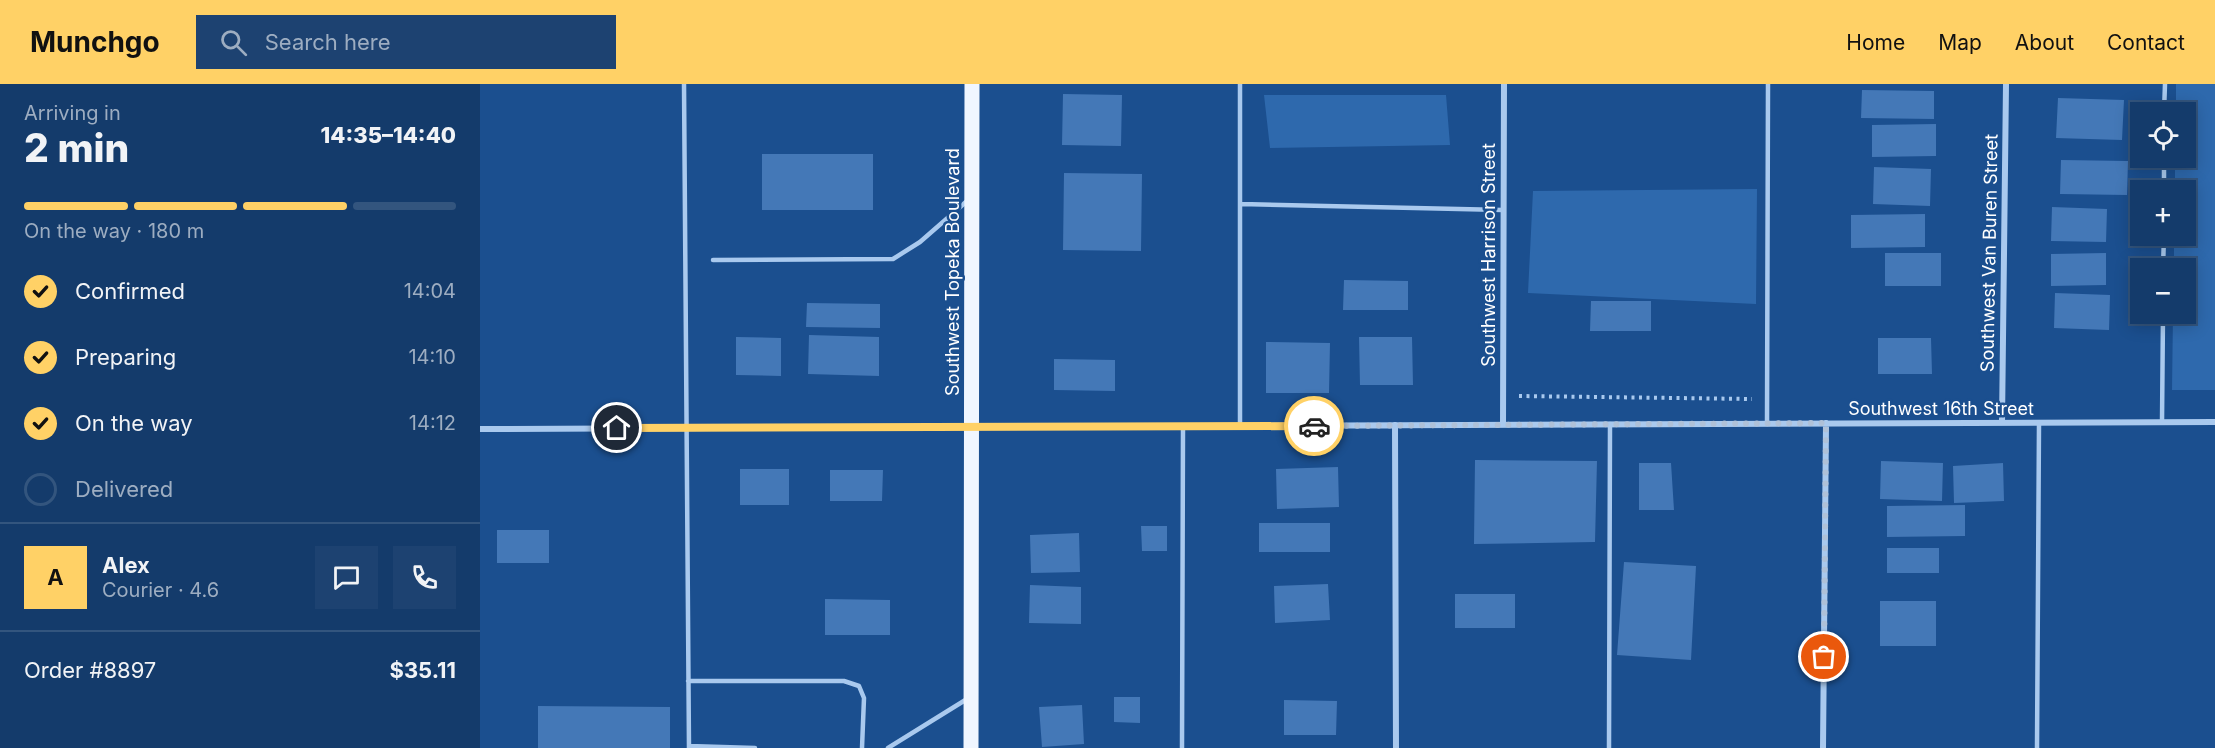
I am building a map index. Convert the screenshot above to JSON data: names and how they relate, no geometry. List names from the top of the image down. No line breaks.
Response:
{"streets":{"main road":["Southwest Topeka Boulevard"],"street":["Southwest Van Buren Street","Southwest Harrison Street","Southwest 16th Street"]},"crossings":[["Southwest Van Buren Street","Southwest 16th Street"],["Southwest Harrison Street","Southwest 16th Street"],["Southwest Topeka Boulevard","Southwest 16th Street"]],"page":{"header":"Munchgo","search":"Search here","nav":["Home","Map","About","Contact"],"heading":["2 min","Arriving in","14:35–14:40"],"panel":["Alex","Courier · 4.6","Order #8897","$35.11"],"map_buttons":["+","−"],"bar":"On the way · 180 m","list":[["Confirmed","14:04"],["Preparing","14:10"],["On the way","14:12"],"Delivered"],"round":"A"}}
